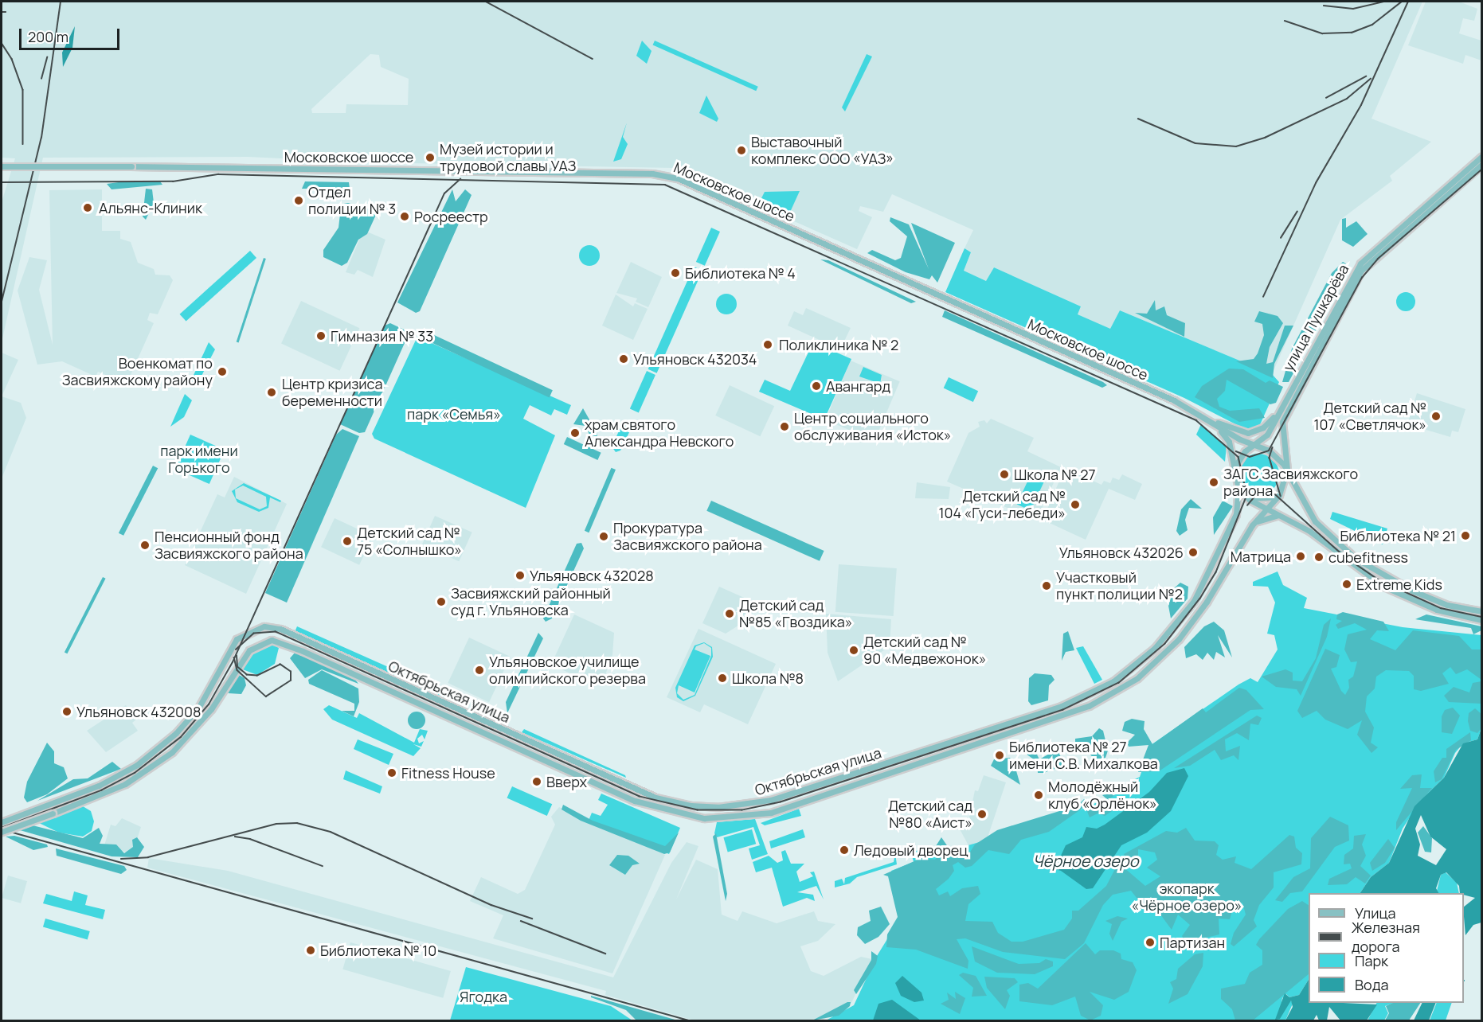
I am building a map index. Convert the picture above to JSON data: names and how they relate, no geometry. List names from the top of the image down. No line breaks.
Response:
{"streets":{"main road":["Московское шоссе","улица Пушкарёва","Октябрьская улица"]},"crossings":[["Московское шоссе","улица Пушкарёва"],["Московское шоссе","Октябрьская улица"],["улица Пушкарёва","Октябрьская улица"]],"water":["Чёрное озеро"],"parks":["парк «Семья»","парк имени Горького","экопарк «Чёрное озеро»","Ягодка"],"places":["Выставочный комплекс ООО «УАЗ»","Музей истории и трудовой славы УАЗ","Отдел полиции № 3","Альянс-Клиник","Росреестр","Библиотека № 4","Гимназия № 33","Поликлиника № 2","Ульяновск 432034","Военкомат по Засвияжскому району","Авангард","Центр кризиса беременности","Детский сад № 107 «Светлячок»","Центр социального обслуживания «Исток»","храм святого Александра Невского","Школа № 27","ЗАГС Засвияжского района","Детский сад № 104 «Гуси-лебеди»","Библиотека № 21","Прокуратура Засвияжского района","Детский сад № 75 «Солнышко»","Пенсионный фонд Засвияжского района","Ульяновск 432026","Матрица","cubefitness","Ульяновск 432028","Extreme Kids","Участковый пункт полиции №2","Засвияжский районный суд г. Ульяновска","Детский сад №85 «Гвоздика»","Детский сад № 90 «Медвежонок»","Ульяновское училище олимпийского резерва","Школа №8","Ульяновск 432008","Библиотека № 27 имени С.В. Михалкова","Fitness House","Вверх","Молодёжный клуб «Орлёнок»","Детский сад №80 «Аист»","Ледовый дворец","Партизан","Библиотека № 10"],"legend":["Улица","Железная дорога","Парк","Вода"],"scale_bar":"200 m"}
